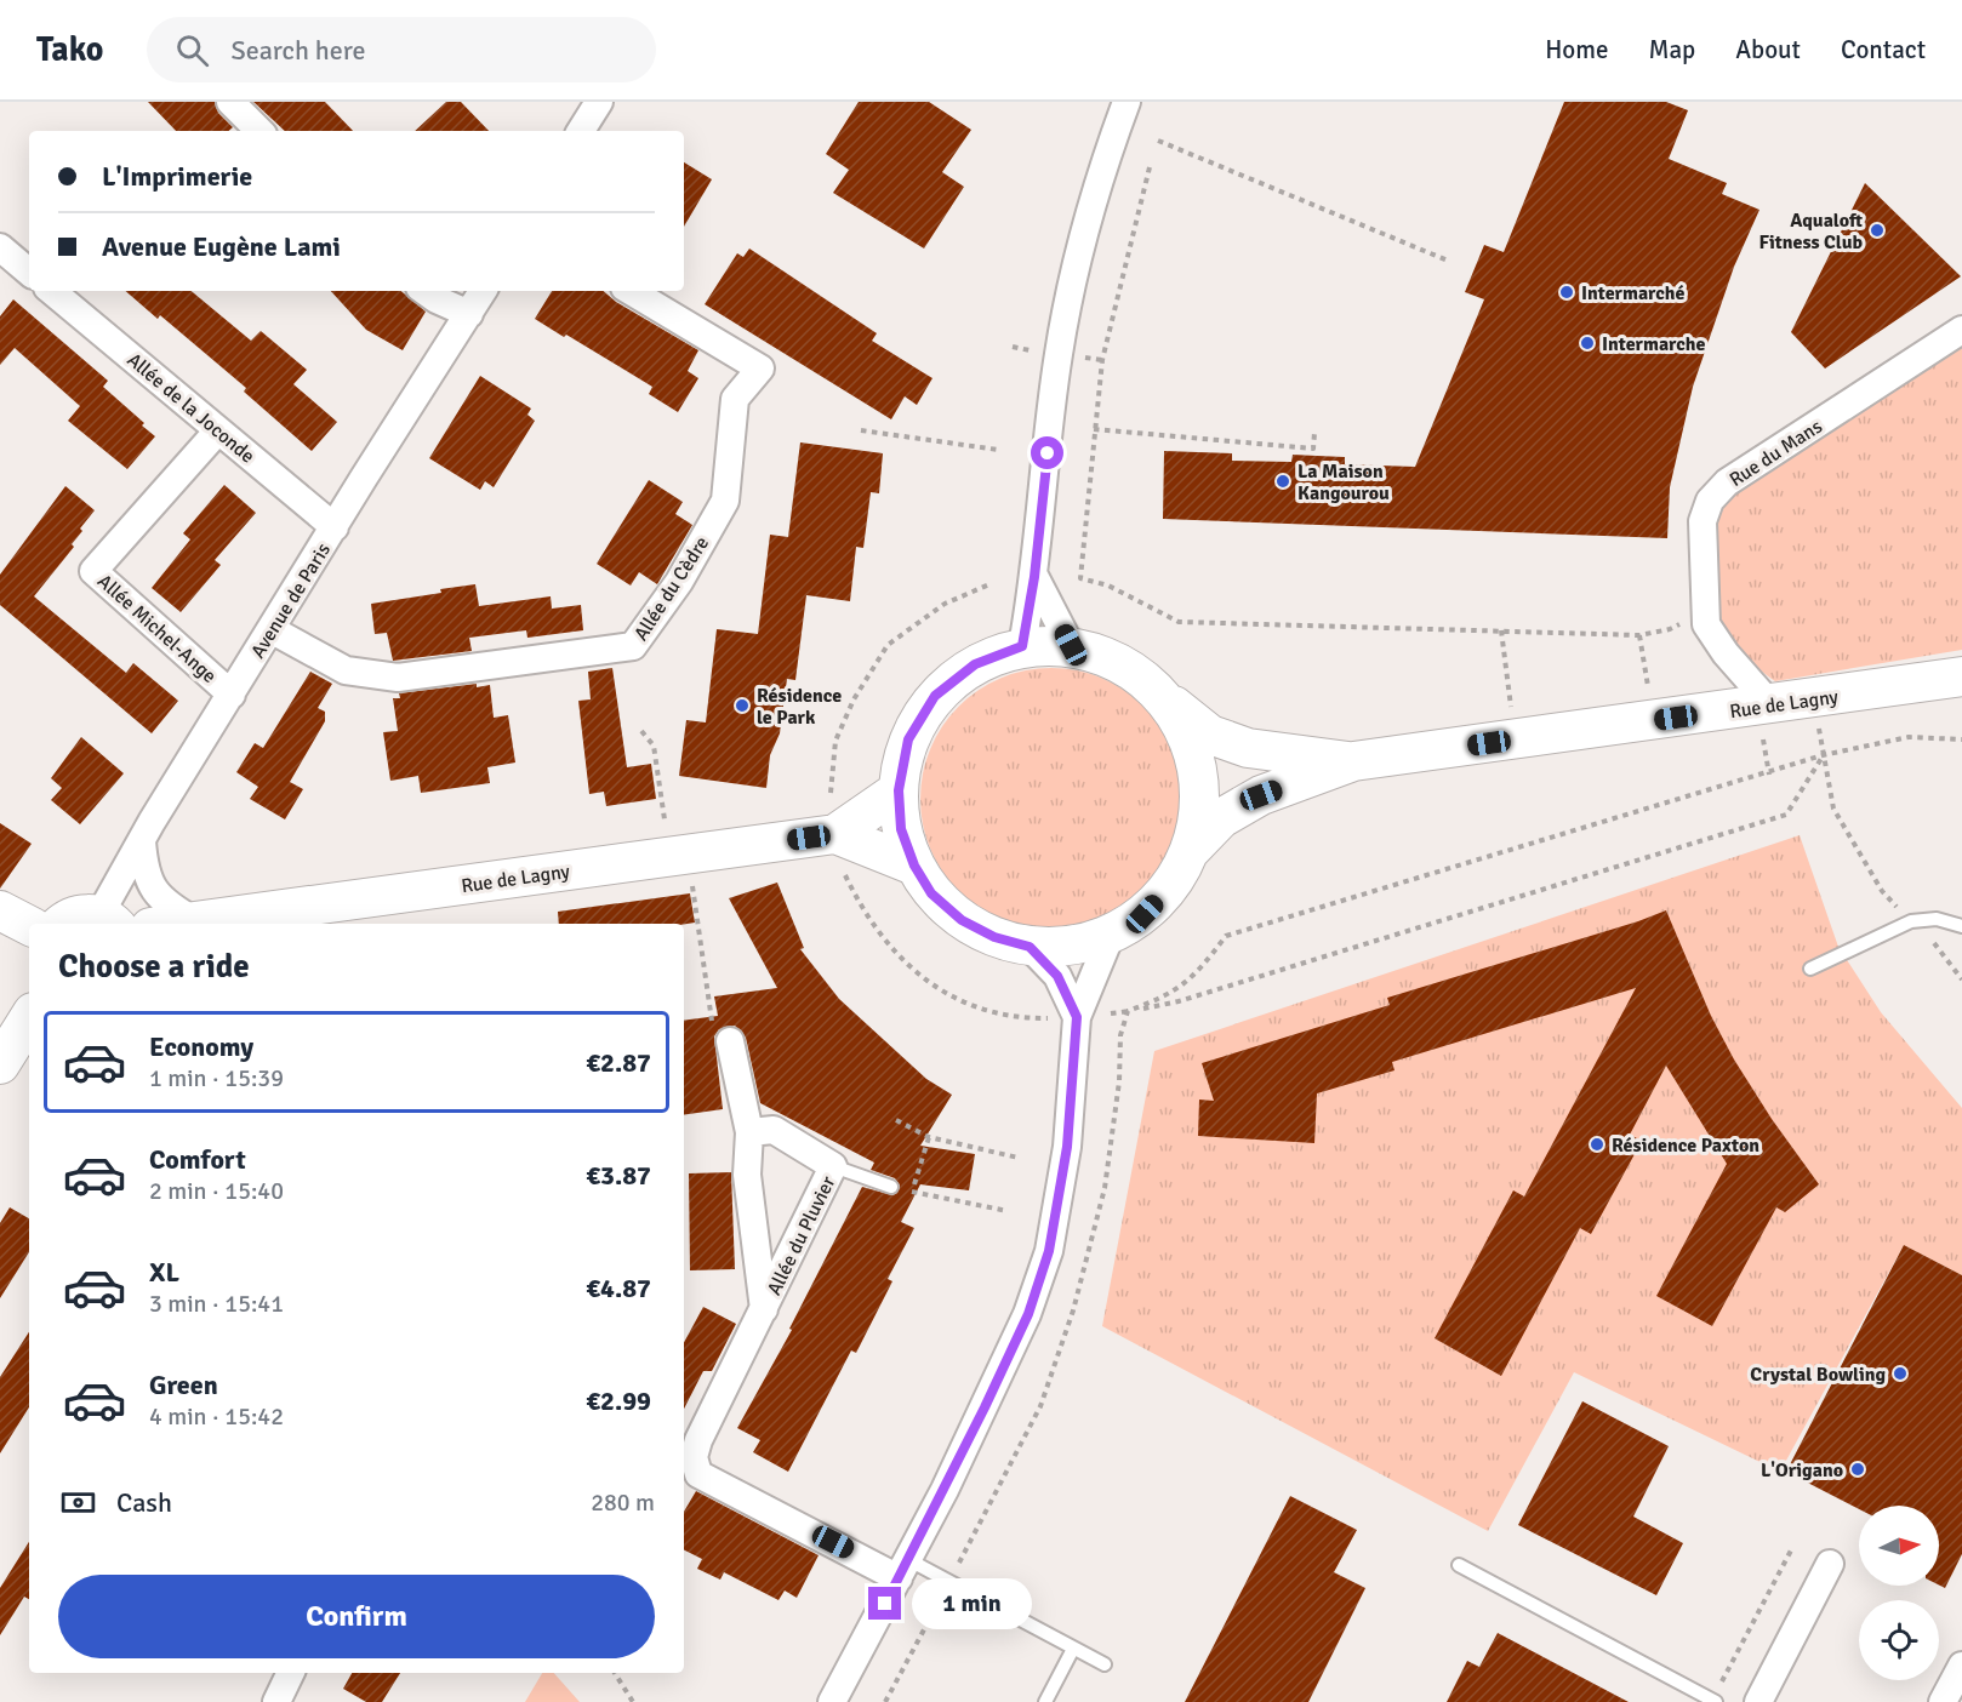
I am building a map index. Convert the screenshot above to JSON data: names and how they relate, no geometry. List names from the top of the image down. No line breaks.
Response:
{"streets":{"main road":["Rue de Lagny"],"street":["Allée de la Joconde","Rue du Mans","Allée du Cèdre","Avenue de Paris","Allée Michel-Ange","Allée du Pluvier"]},"crossings":[["Allée de la Joconde","Avenue de Paris"],["Allée de la Joconde","Allée Michel-Ange"],["Rue du Mans","Rue de Lagny"],["Allée du Cèdre","Avenue de Paris"],["Avenue de Paris","Allée Michel-Ange"]],"places":["Aqualoft Fitness Club","Intermarché","Intermarche","La Maison Kangourou","Résidence le Park","Résidence Paxton","Crystal Bowling","L'Origano"],"north":"right","page":{"header":"Tako","search":"Search here","nav":["Home","Map","About","Contact"],"banner":["L'Imprimerie","Avenue Eugène Lami"],"heading":"Choose a ride","list":[{"name":"Economy","note":"1 min · 15:39","value":"€2.87"},{"name":"Comfort","note":"2 min · 15:40","value":"€3.87"},{"name":"XL","note":"3 min · 15:41","value":"€4.87"},{"name":"Green","note":"4 min · 15:42","value":"€2.99"}],"pay":["Cash","280 m"],"buttons":"Confirm","bubble":"1 min"}}
